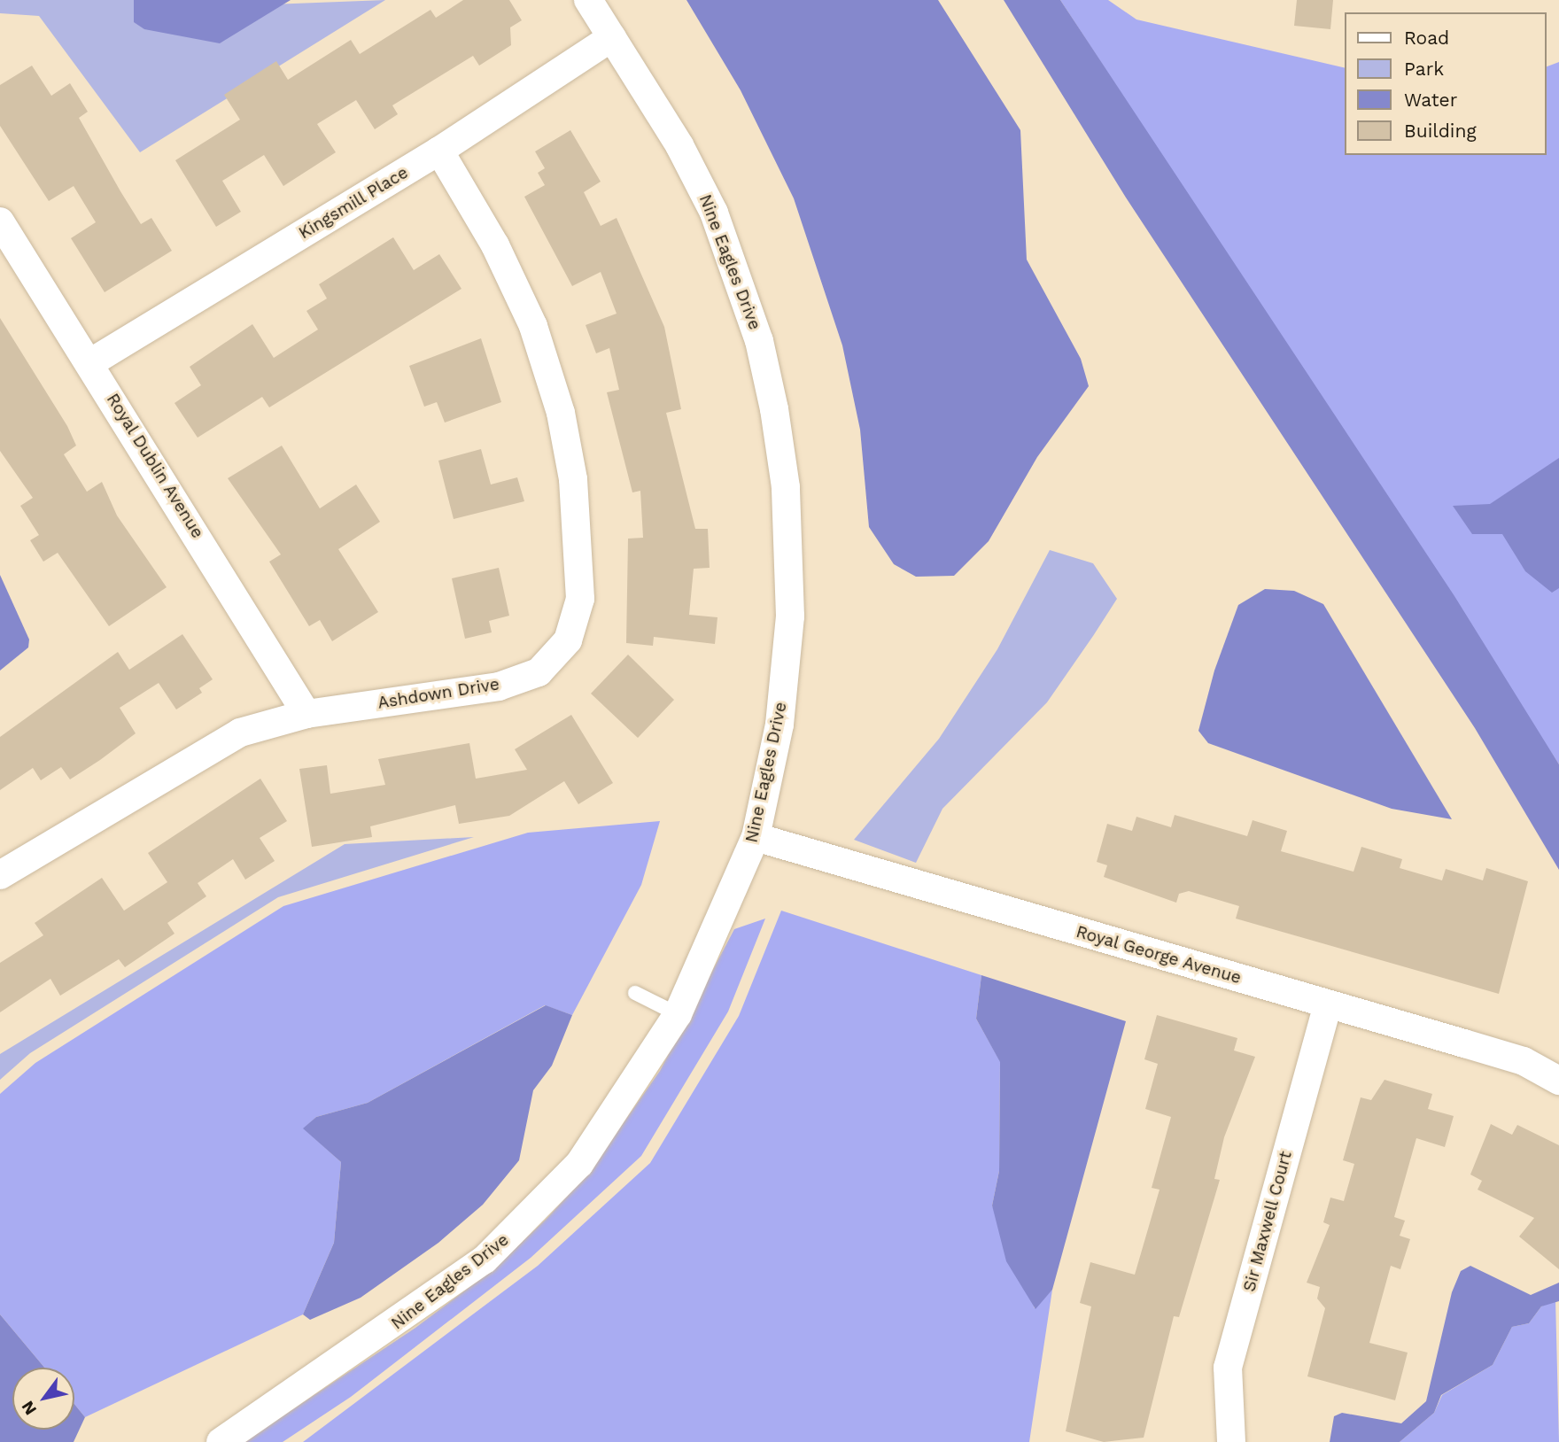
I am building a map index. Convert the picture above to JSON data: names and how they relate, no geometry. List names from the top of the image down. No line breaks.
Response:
{"streets":{"street":["Kingsmill Place","Nine Eagles Drive","Royal Dublin Avenue","Ashdown Drive","Royal George Avenue","Sir Maxwell Court"]},"crossings":[["Kingsmill Place","Nine Eagles Drive"],["Kingsmill Place","Royal Dublin Avenue"],["Kingsmill Place","Ashdown Drive"],["Nine Eagles Drive","Royal George Avenue"],["Royal Dublin Avenue","Ashdown Drive"],["Royal George Avenue","Sir Maxwell Court"]],"legend":["Road","Park","Water","Building"],"north":"bottom left"}
